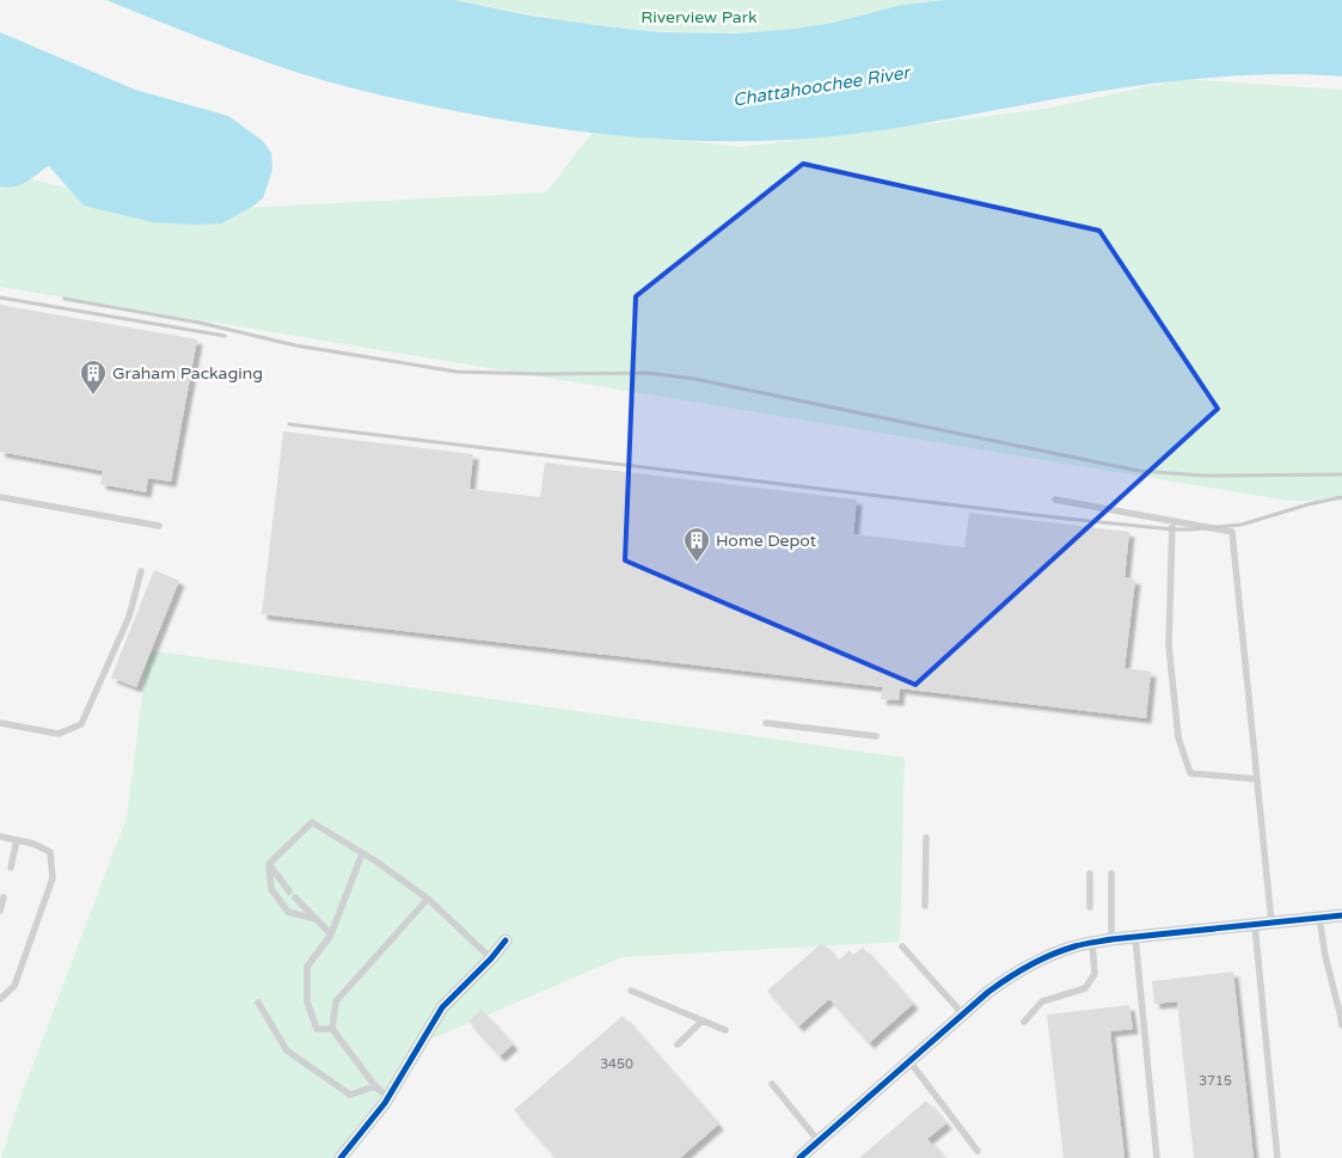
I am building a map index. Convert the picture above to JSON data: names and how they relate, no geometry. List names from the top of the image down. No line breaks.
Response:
{"water":["Chattahoochee River"],"parks":["Riverview Park"],"places":{"building":["Graham Packaging","Home Depot"]},"house_numbers":["3450","3715"]}
